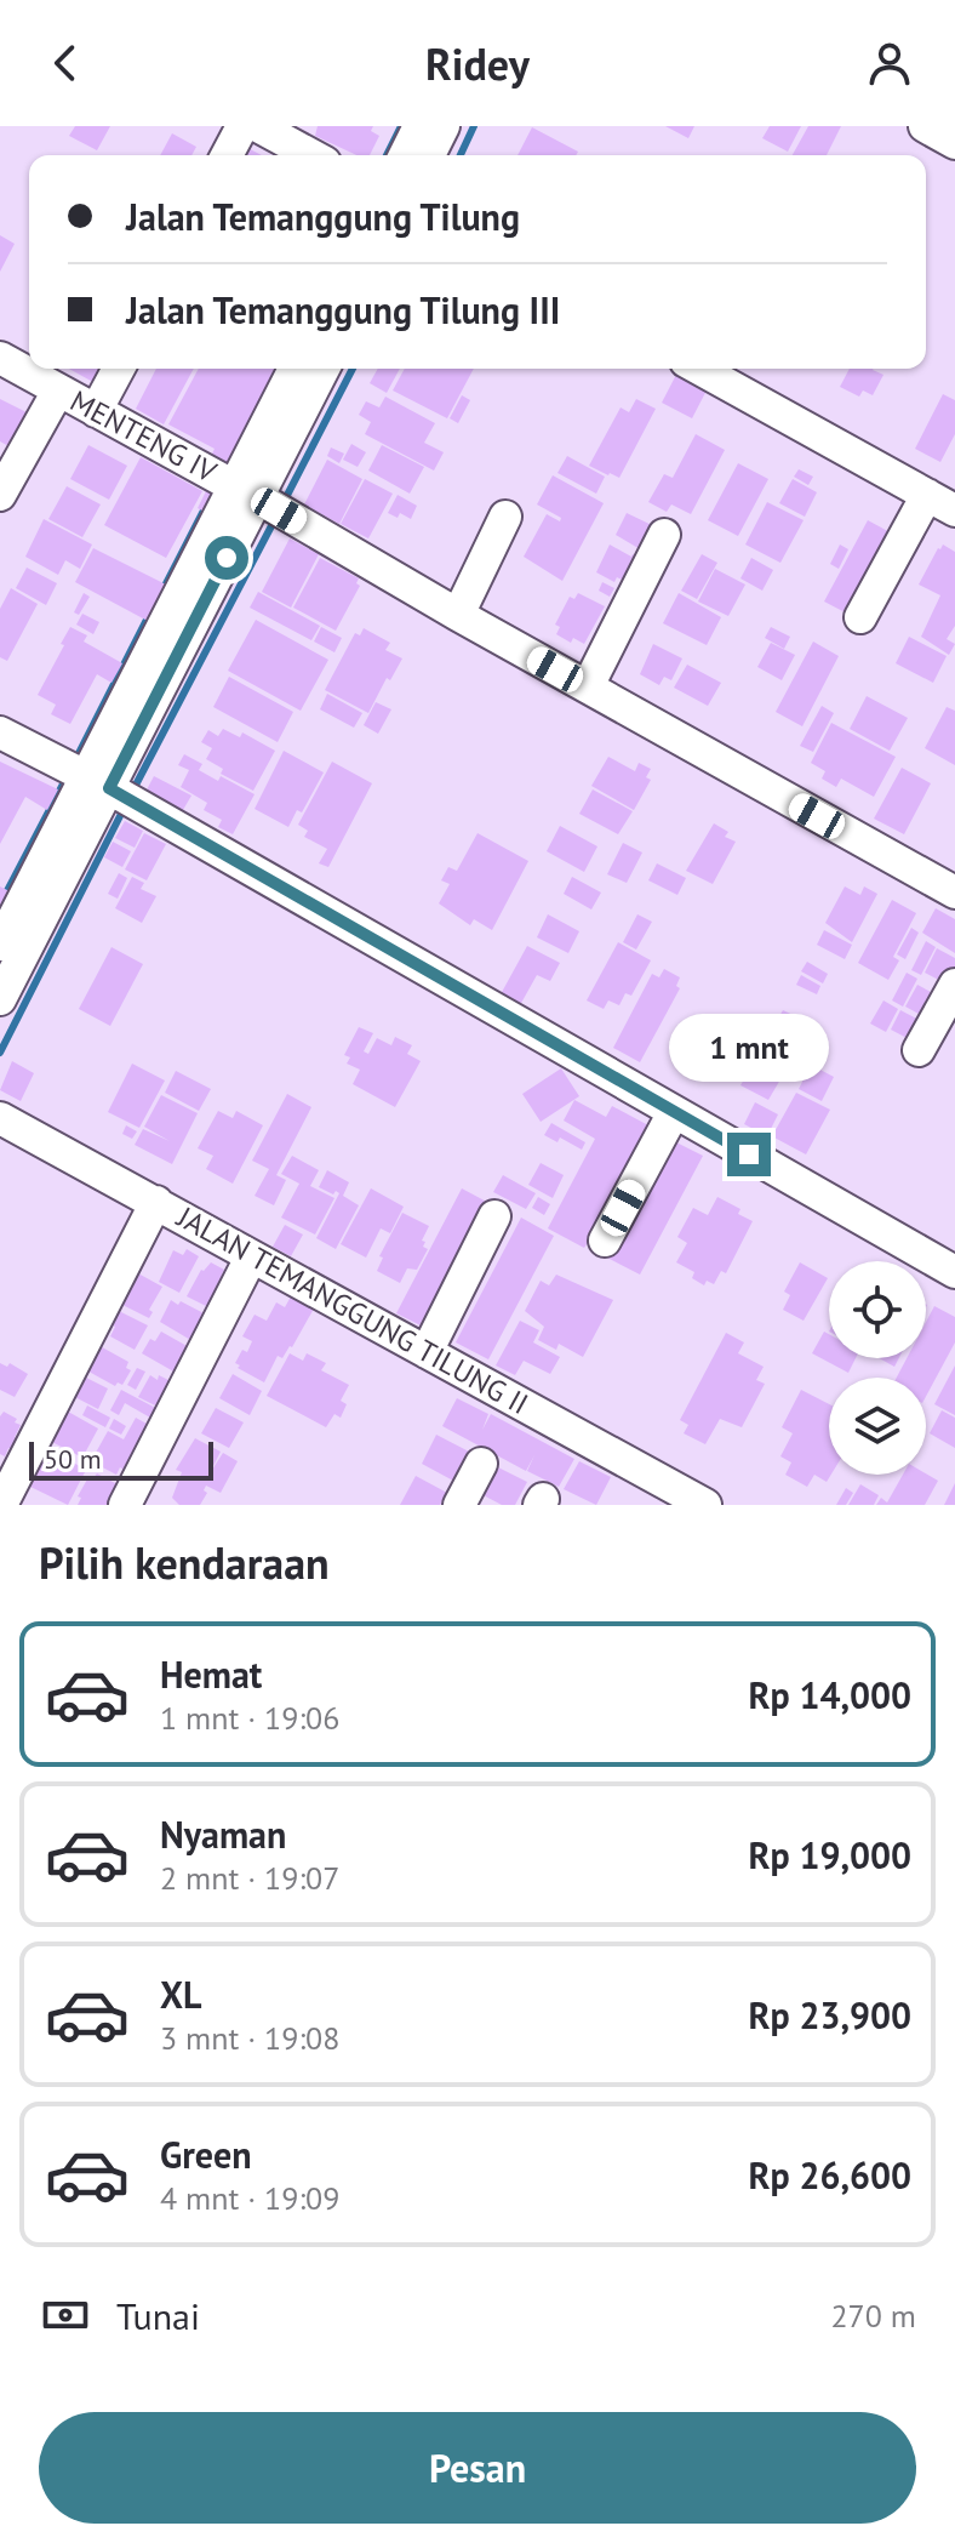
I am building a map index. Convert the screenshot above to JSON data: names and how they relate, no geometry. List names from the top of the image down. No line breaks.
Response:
{"streets":{"street":["MENTENG IV","JALAN TEMANGGUNG TILUNG II"]},"scale_bar":"50 m","page":{"header":"Ridey","banner":["Jalan Temanggung Tilung","Jalan Temanggung Tilung III"],"bubble":"1 mnt","scale":"50 m","heading":"Pilih kendaraan","list":[{"name":"Hemat","note":"1 mnt · 19:06","value":"Rp 14,000"},{"name":"Nyaman","note":"2 mnt · 19:07","value":"Rp 19,000"},{"name":"XL","note":"3 mnt · 19:08","value":"Rp 23,900"},{"name":"Green","note":"4 mnt · 19:09","value":"Rp 26,600"}],"pay":["Tunai","270 m"],"buttons":"Pesan"}}
